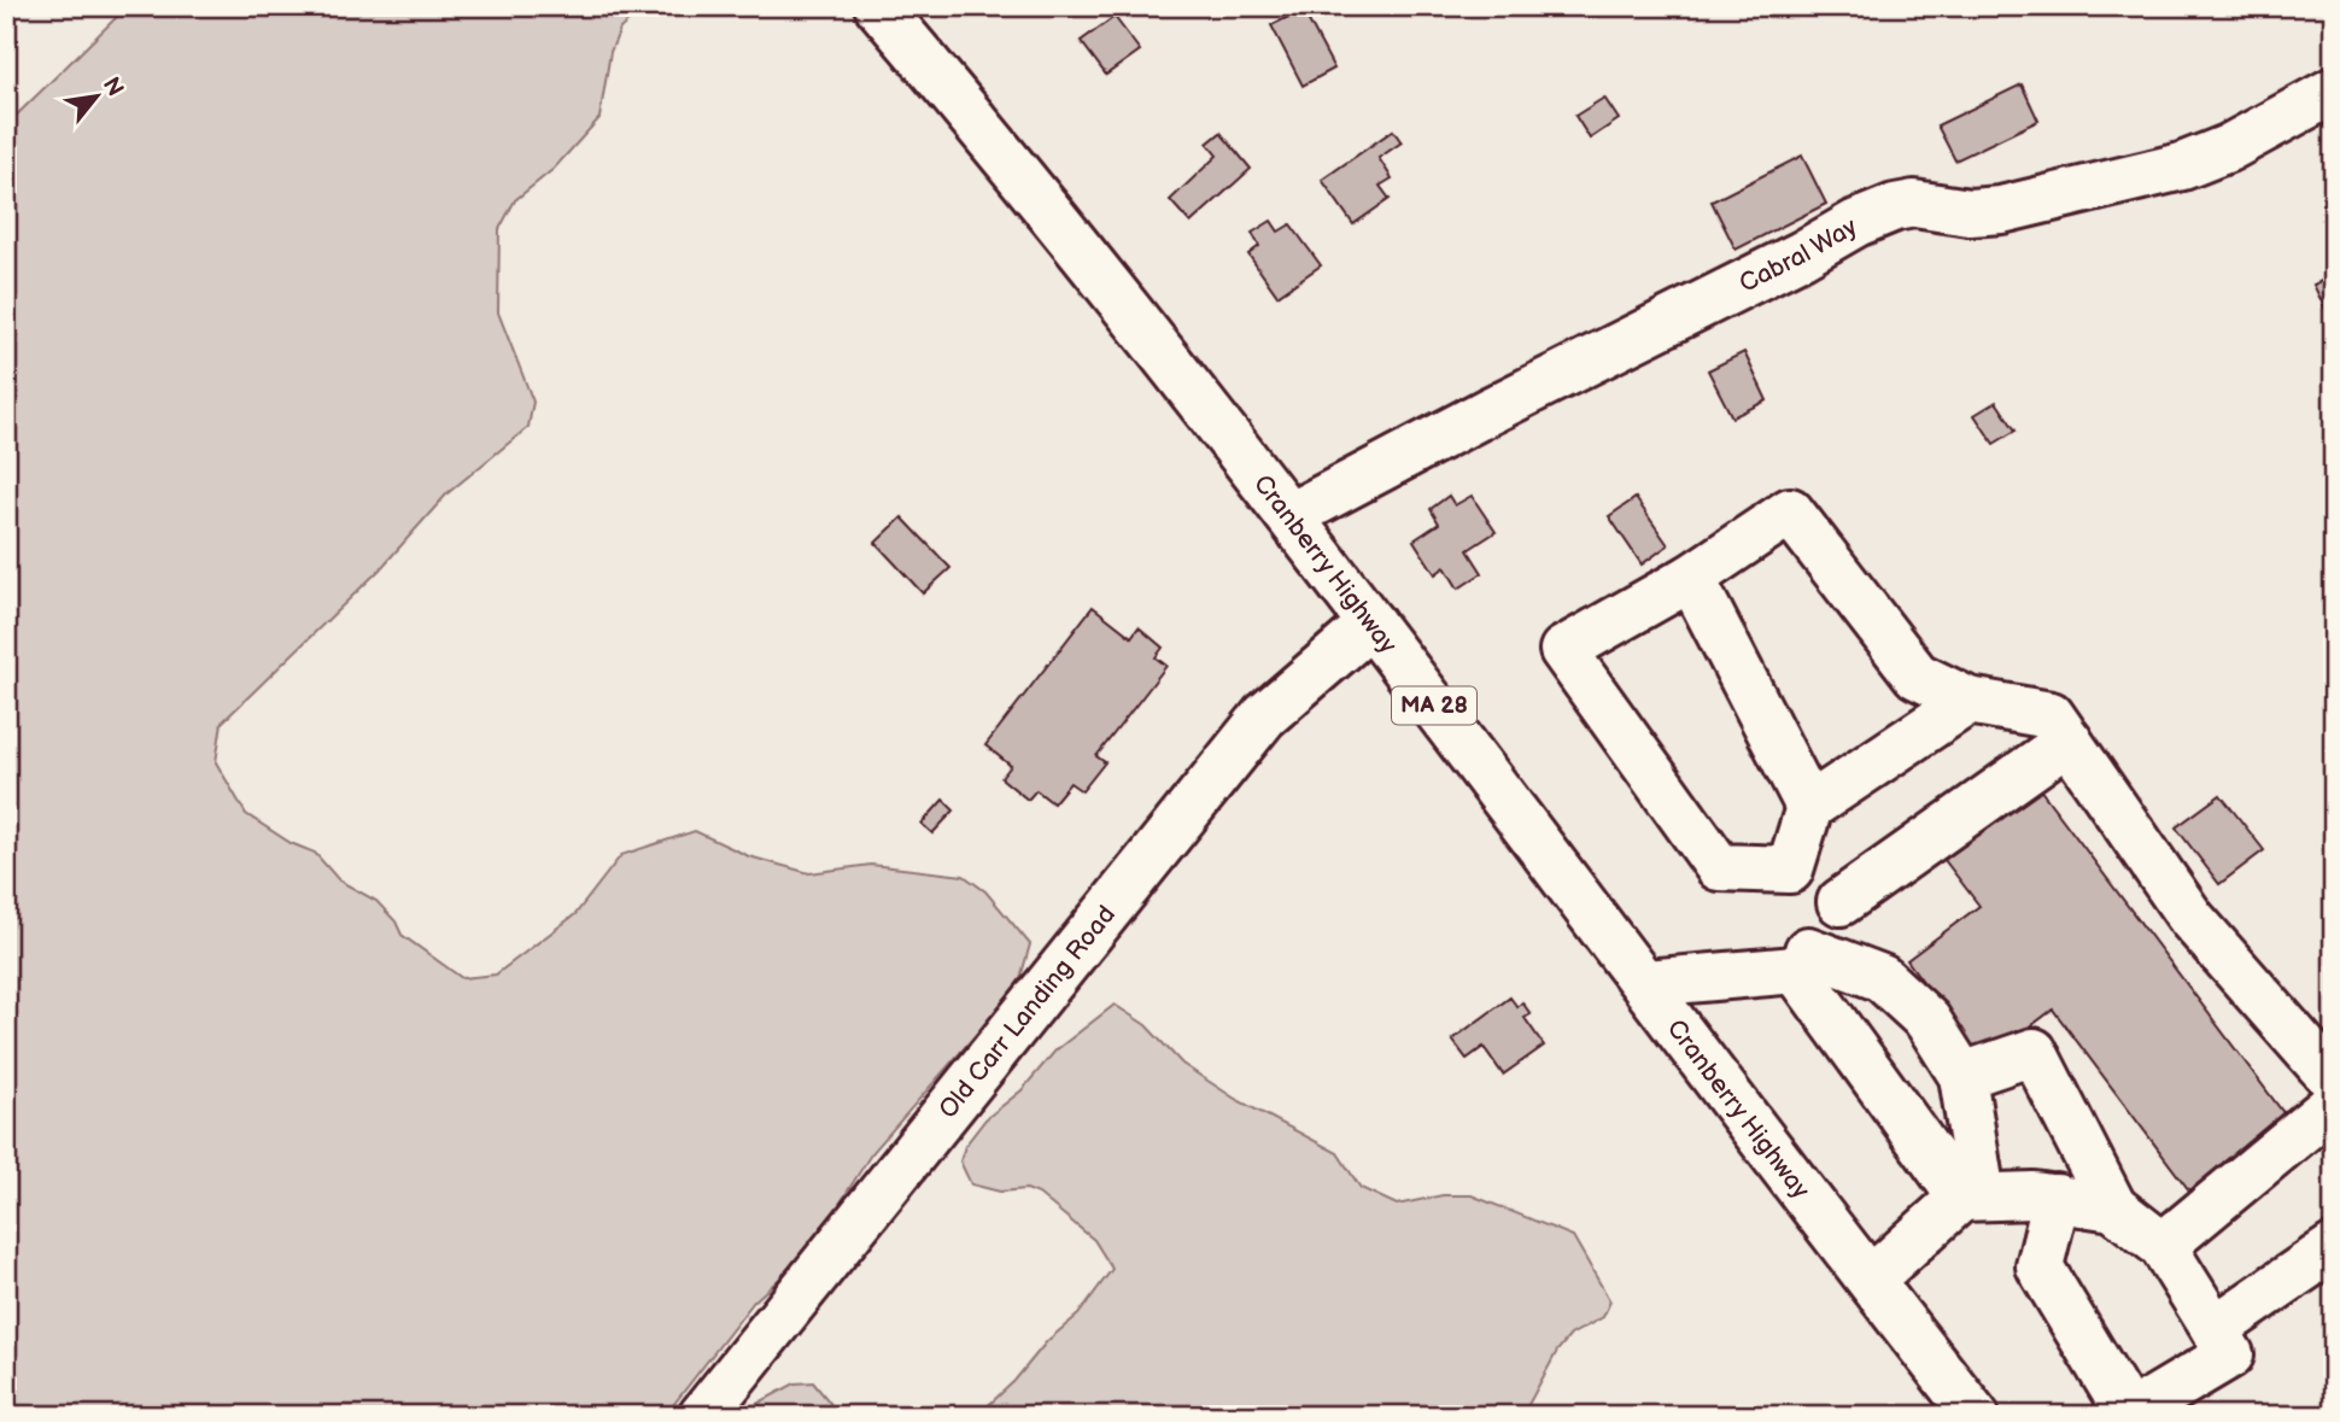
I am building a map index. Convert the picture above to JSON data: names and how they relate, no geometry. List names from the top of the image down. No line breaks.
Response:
{"streets":{"street":["Cabral Way","Cranberry Highway","MA 28","Old Carr Landing Road"]},"crossings":[["Cabral Way","Cranberry Highway"],["Cranberry Highway","Old Carr Landing Road"]],"north":"top right"}
